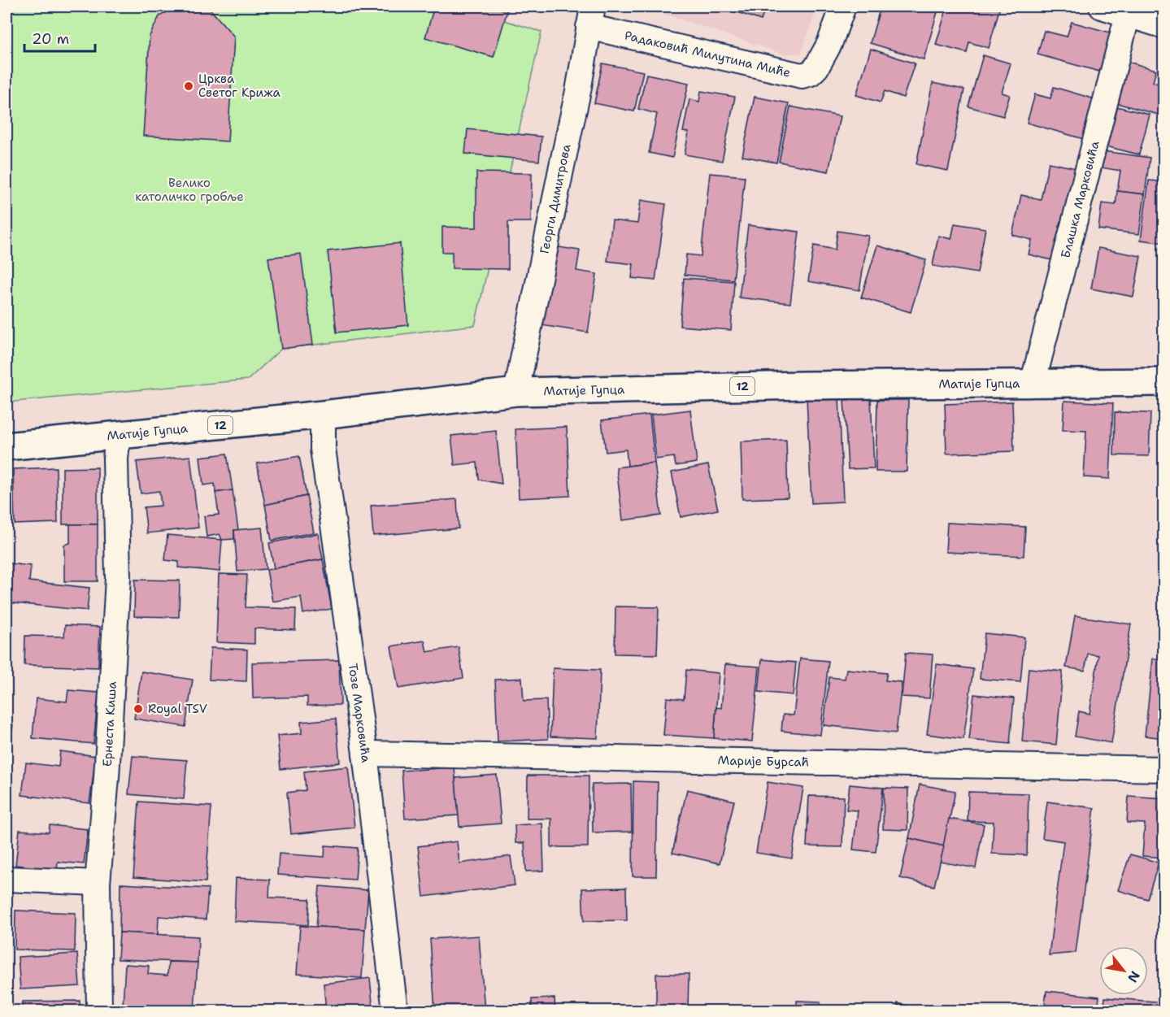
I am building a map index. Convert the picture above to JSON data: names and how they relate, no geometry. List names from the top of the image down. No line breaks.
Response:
{"streets":{"main road":["Матије Гупца","12"],"street":["Радаковић Милутина Миће","Георги Димитрова","Блашка Марковића","Тозе Марковића","Ернеста Киша","Марије Бурсаћ"]},"crossings":[["Радаковић Милутина Миће","Георги Димитрова"],["Георги Димитрова","Матије Гупца"],["Блашка Марковића","Матије Гупца"],["Матије Гупца","Тозе Марковића"],["Матије Гупца","Ернеста Киша"],["Тозе Марковића","Марије Бурсаћ"]],"parks":["Велико католичко гробље"],"places":["Црква Светог Крижа","Royal TSV"],"scale_bar":"20 m","north":"bottom right"}
